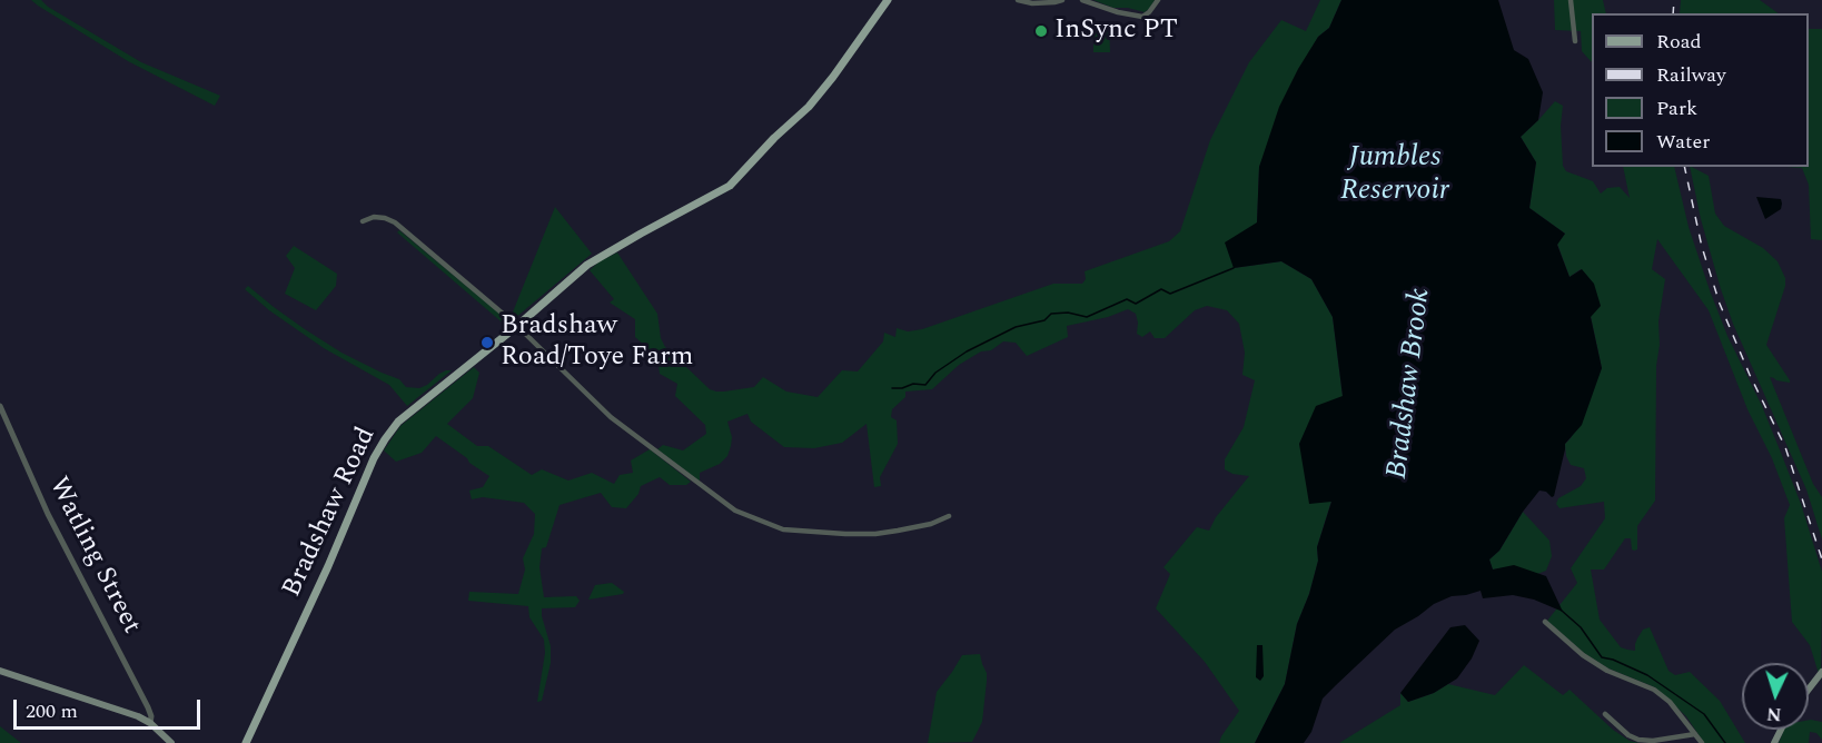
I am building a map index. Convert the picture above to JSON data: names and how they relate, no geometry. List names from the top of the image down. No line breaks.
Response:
{"streets":{"main road":["Bradshaw Road"],"street":["Watling Street"]},"water":["Jumbles Reservoir","Bradshaw Brook"],"places":["InSync PT","Bradshaw Road/Toye Farm"],"legend":["Road","Railway","Park","Water"],"scale_bar":"200 m","north":"bottom"}
